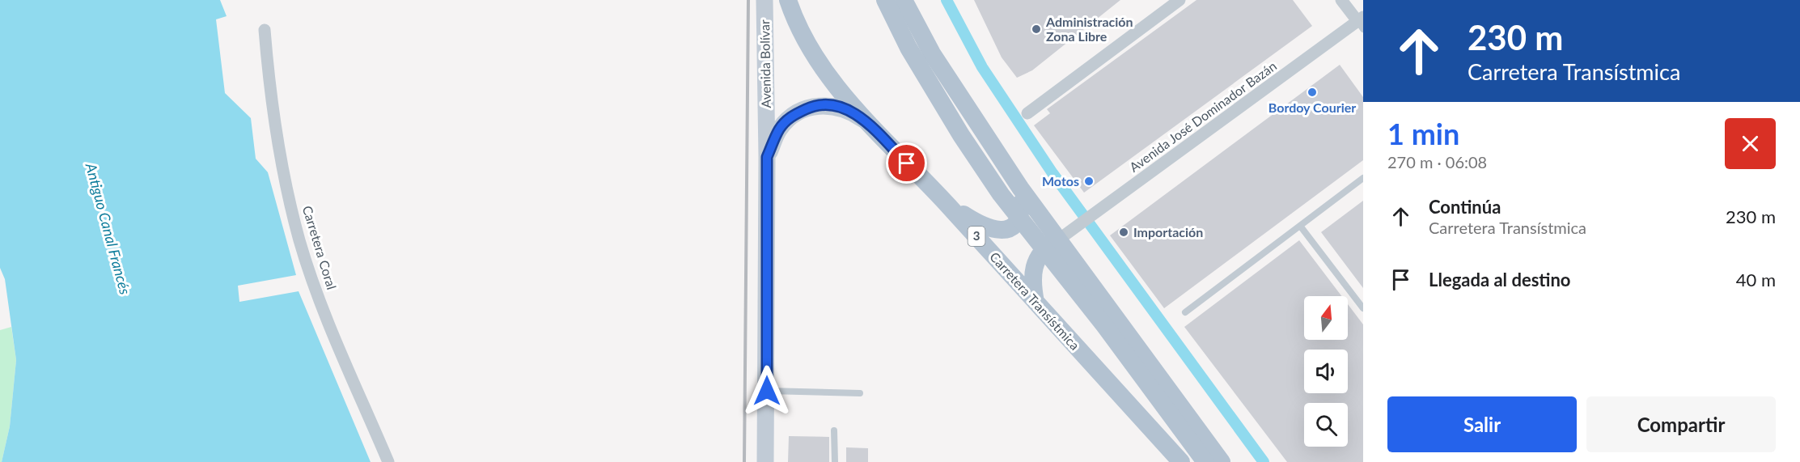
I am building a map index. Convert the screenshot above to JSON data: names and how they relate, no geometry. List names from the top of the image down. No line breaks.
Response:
{"streets":{"main road":["Avenida Bolívar","3","Carretera Transístmica"],"street":["Avenida José Dominador Bazán","Carretera Coral"]},"crossings":[["Avenida Bolívar","Carretera Transístmica"]],"water":["Antiguo Canal Francés"],"places":["Administración Zona Libre","Bordoy Courier","Motos","Importación"],"north":"top","page":{"turn":["230 m","Carretera Transístmica"],"heading":["1 min","270 m · 06:08"],"list":[{"name":"Continúa","note":"Carretera Transístmica","value":"230 m"},{"name":"Llegada al destino","value":"40 m"}],"buttons":["Salir","Compartir"]}}
